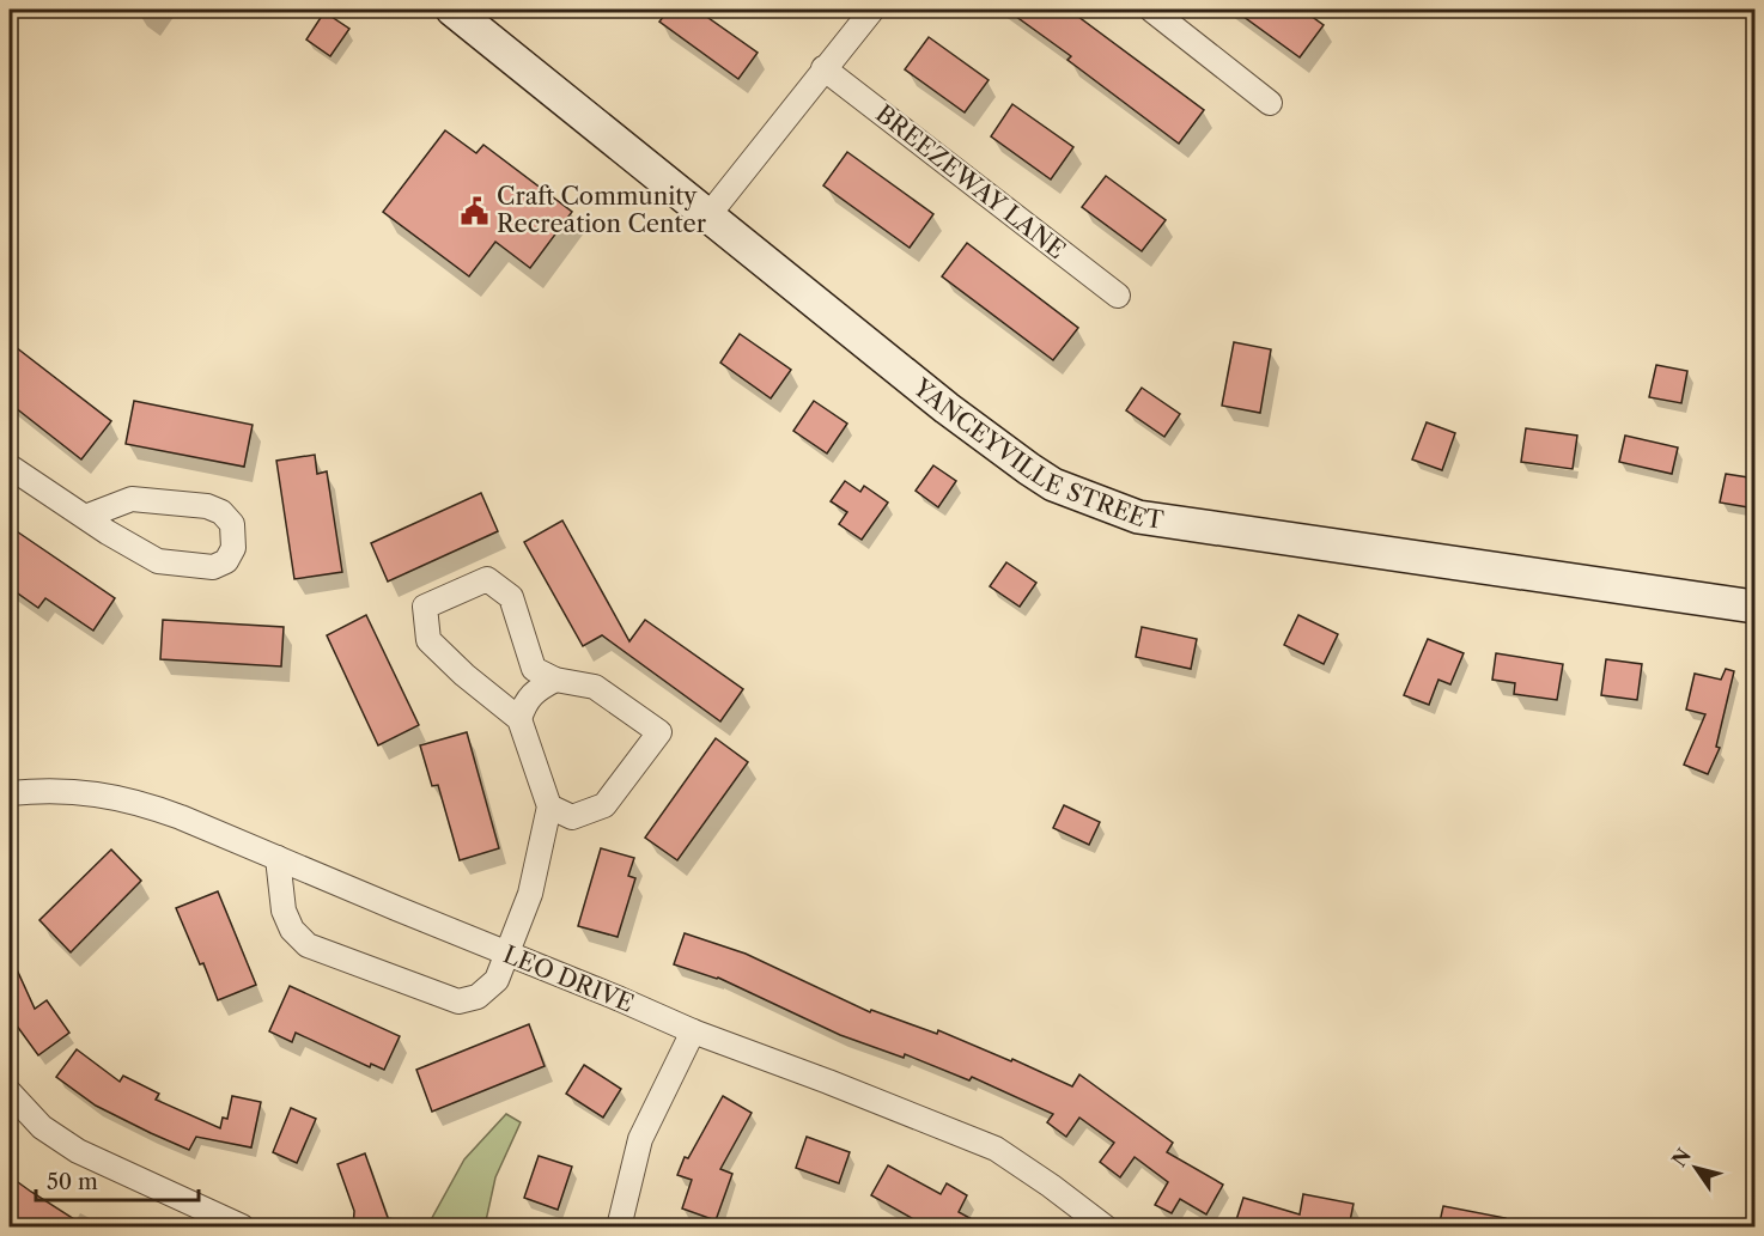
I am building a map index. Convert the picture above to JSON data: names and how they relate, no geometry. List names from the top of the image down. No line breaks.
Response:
{"streets":{"main road":["YANCEYVILLE STREET"],"street":["BREEZEWAY LANE","LEO DRIVE"]},"places":{"public building":["Craft Community Recreation Center"]},"scale_bar":"50 m","north":"top left"}
